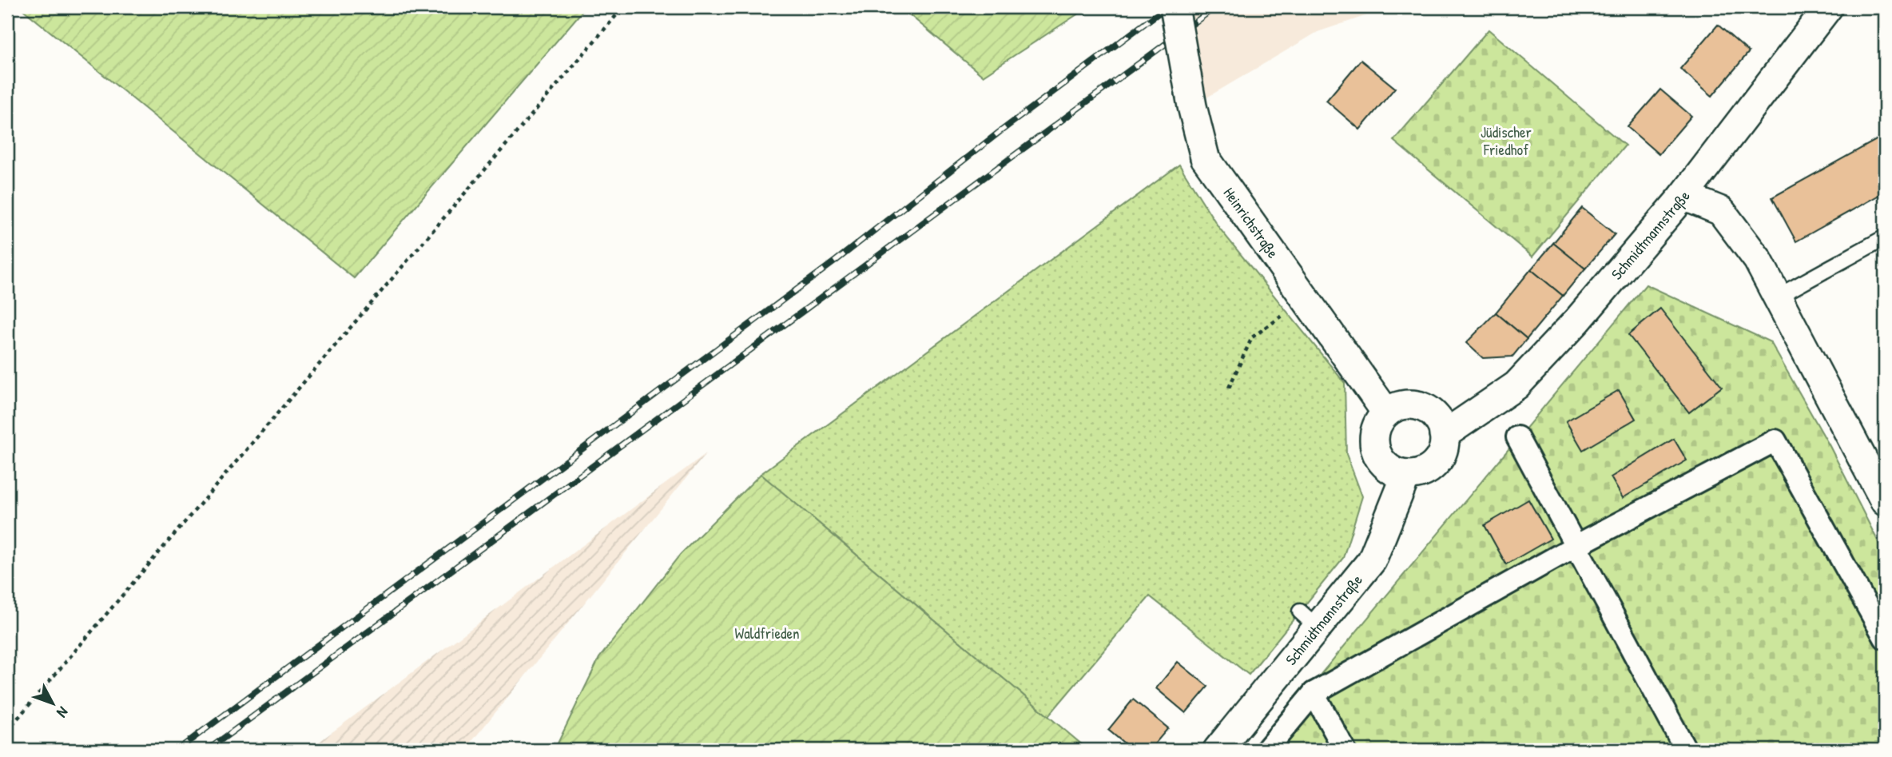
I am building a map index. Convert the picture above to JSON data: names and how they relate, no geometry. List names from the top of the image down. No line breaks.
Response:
{"streets":{"street":["Heinrichstraße","Schmidtmannstraße"]},"crossings":[["Heinrichstraße","Schmidtmannstraße"]],"parks":["Jüdischer Friedhof","Waldfrieden"],"north":"bottom right"}
